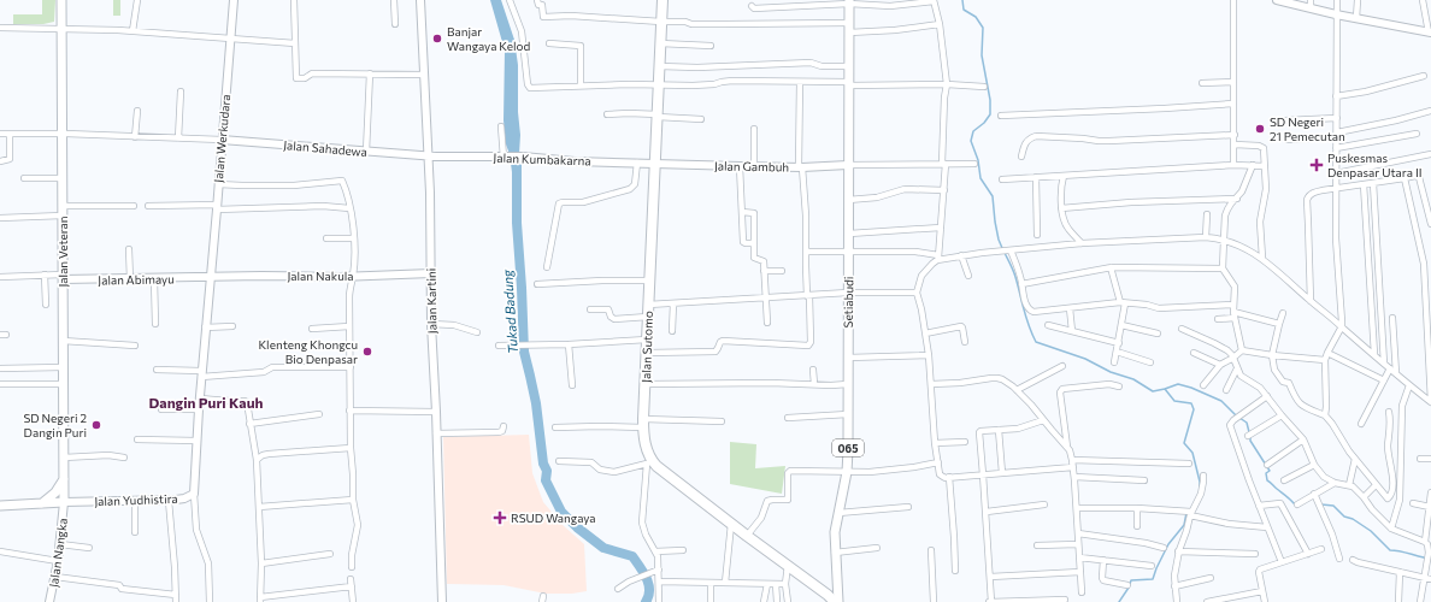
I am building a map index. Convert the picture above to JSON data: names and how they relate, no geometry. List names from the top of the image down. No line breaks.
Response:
{"streets":{"highway":["Jalan Sutomo"],"main road":["Jalan Veteran","Setiabudi","065"],"street":["Jalan Werkudara","Jalan Sahadewa","Jalan Kumbakarna","Jalan Gambuh","Jalan Nakula","Jalan Abimayu","Jalan Kartini","Jalan Yudhistira","Jalan Nangka"]},"crossings":[["Jalan Werkudara","Jalan Sahadewa"],["Jalan Werkudara","Jalan Nakula"],["Jalan Werkudara","Jalan Abimayu"],["Jalan Werkudara","Jalan Yudhistira"],["Jalan Sahadewa","Jalan Kumbakarna"],["Jalan Sahadewa","Jalan Kartini"],["Jalan Kumbakarna","Jalan Gambuh"],["Jalan Kumbakarna","Jalan Kartini"],["Jalan Kumbakarna","Jalan Sutomo"],["Jalan Gambuh","Setiabudi"],["Jalan Gambuh","Jalan Sutomo"],["Jalan Veteran","Jalan Abimayu"],["Jalan Veteran","Jalan Yudhistira"],["Jalan Veteran","Jalan Nangka"],["Jalan Nakula","Jalan Abimayu"],["Jalan Nakula","Jalan Kartini"],["Jalan Nakula","Jalan Yudhistira"],["Jalan Abimayu","Jalan Yudhistira"],["Jalan Yudhistira","Jalan Nangka"]],"districts":["Dangin Puri Kauh"],"water":["Tukad Badung"],"places":{"other":["Banjar Wangaya Kelod","SD Negeri 21 Pemecutan","Klenteng Khongcu Bio Denpasar","SD Negeri 2 Dangin Puri"],"health":["Puskesmas Denpasar Utara II","RSUD Wangaya"]}}
